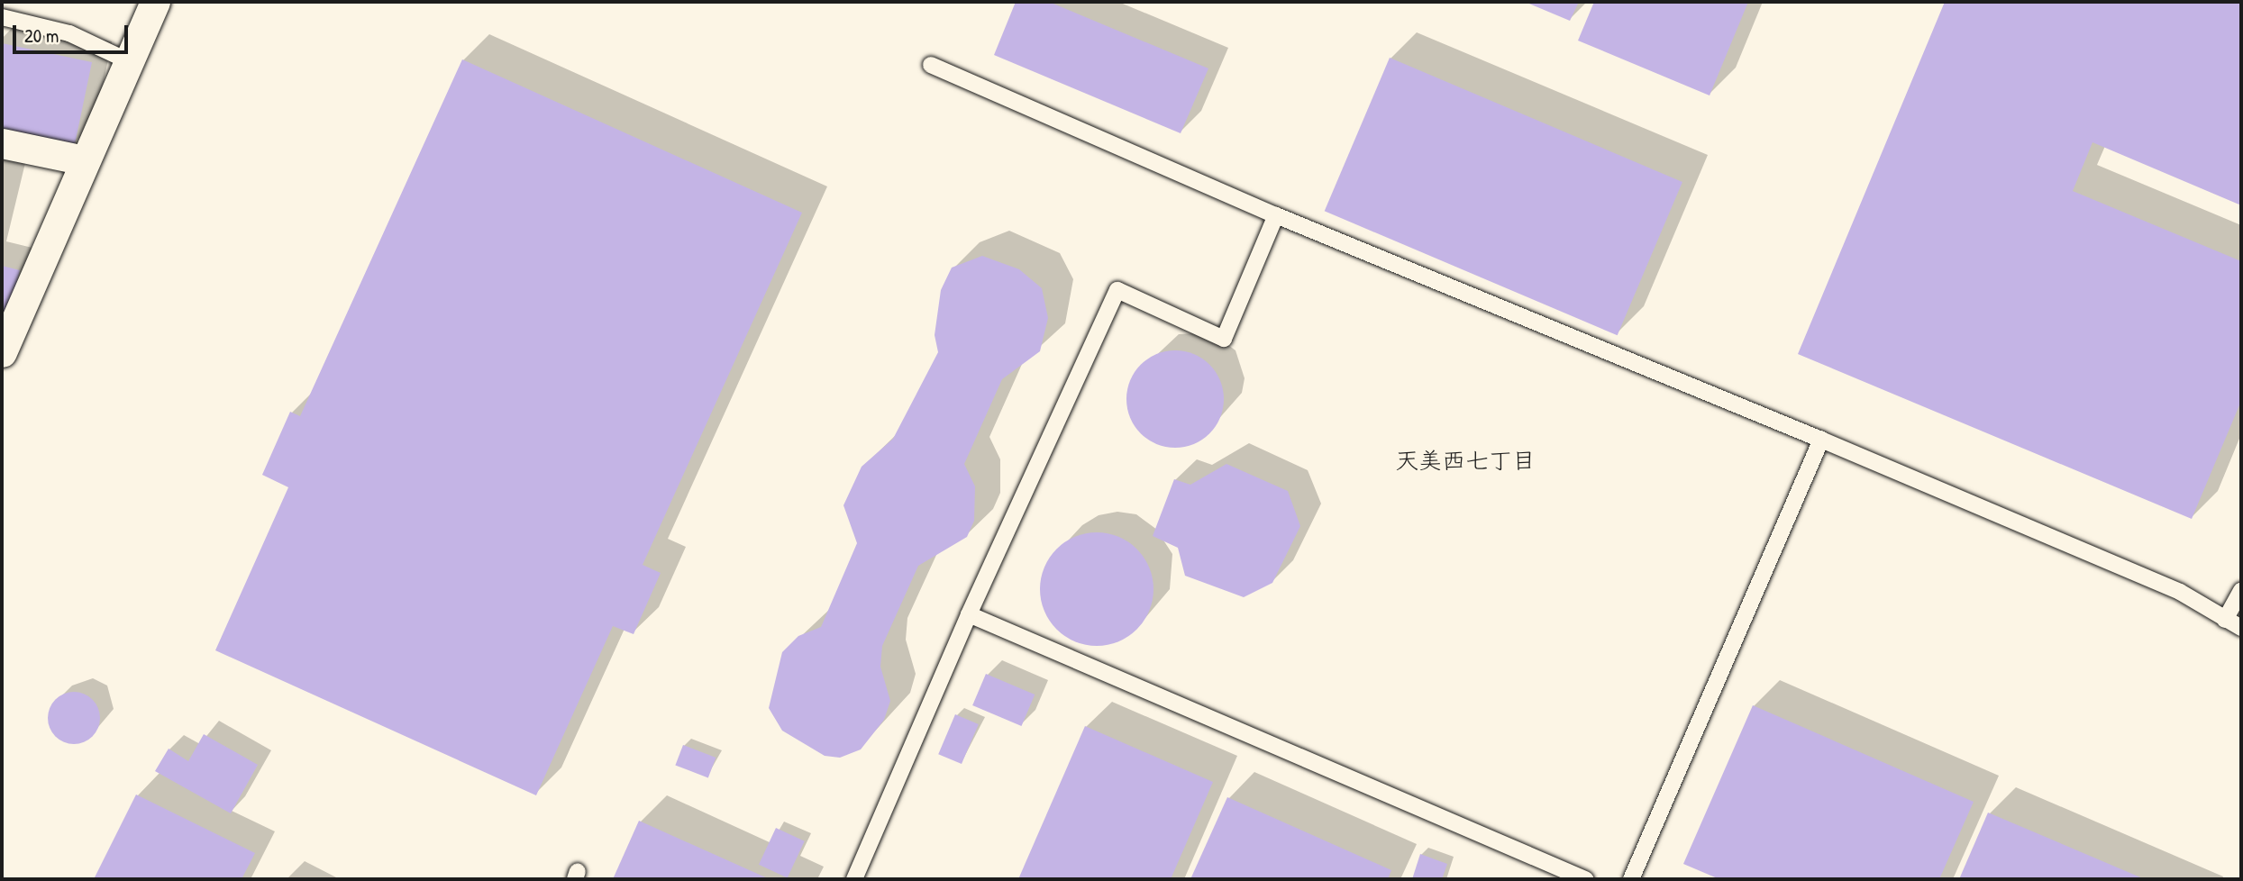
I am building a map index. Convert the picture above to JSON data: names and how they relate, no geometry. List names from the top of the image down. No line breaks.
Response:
{"districts":["天美西七丁目"],"scale_bar":"20 m"}
